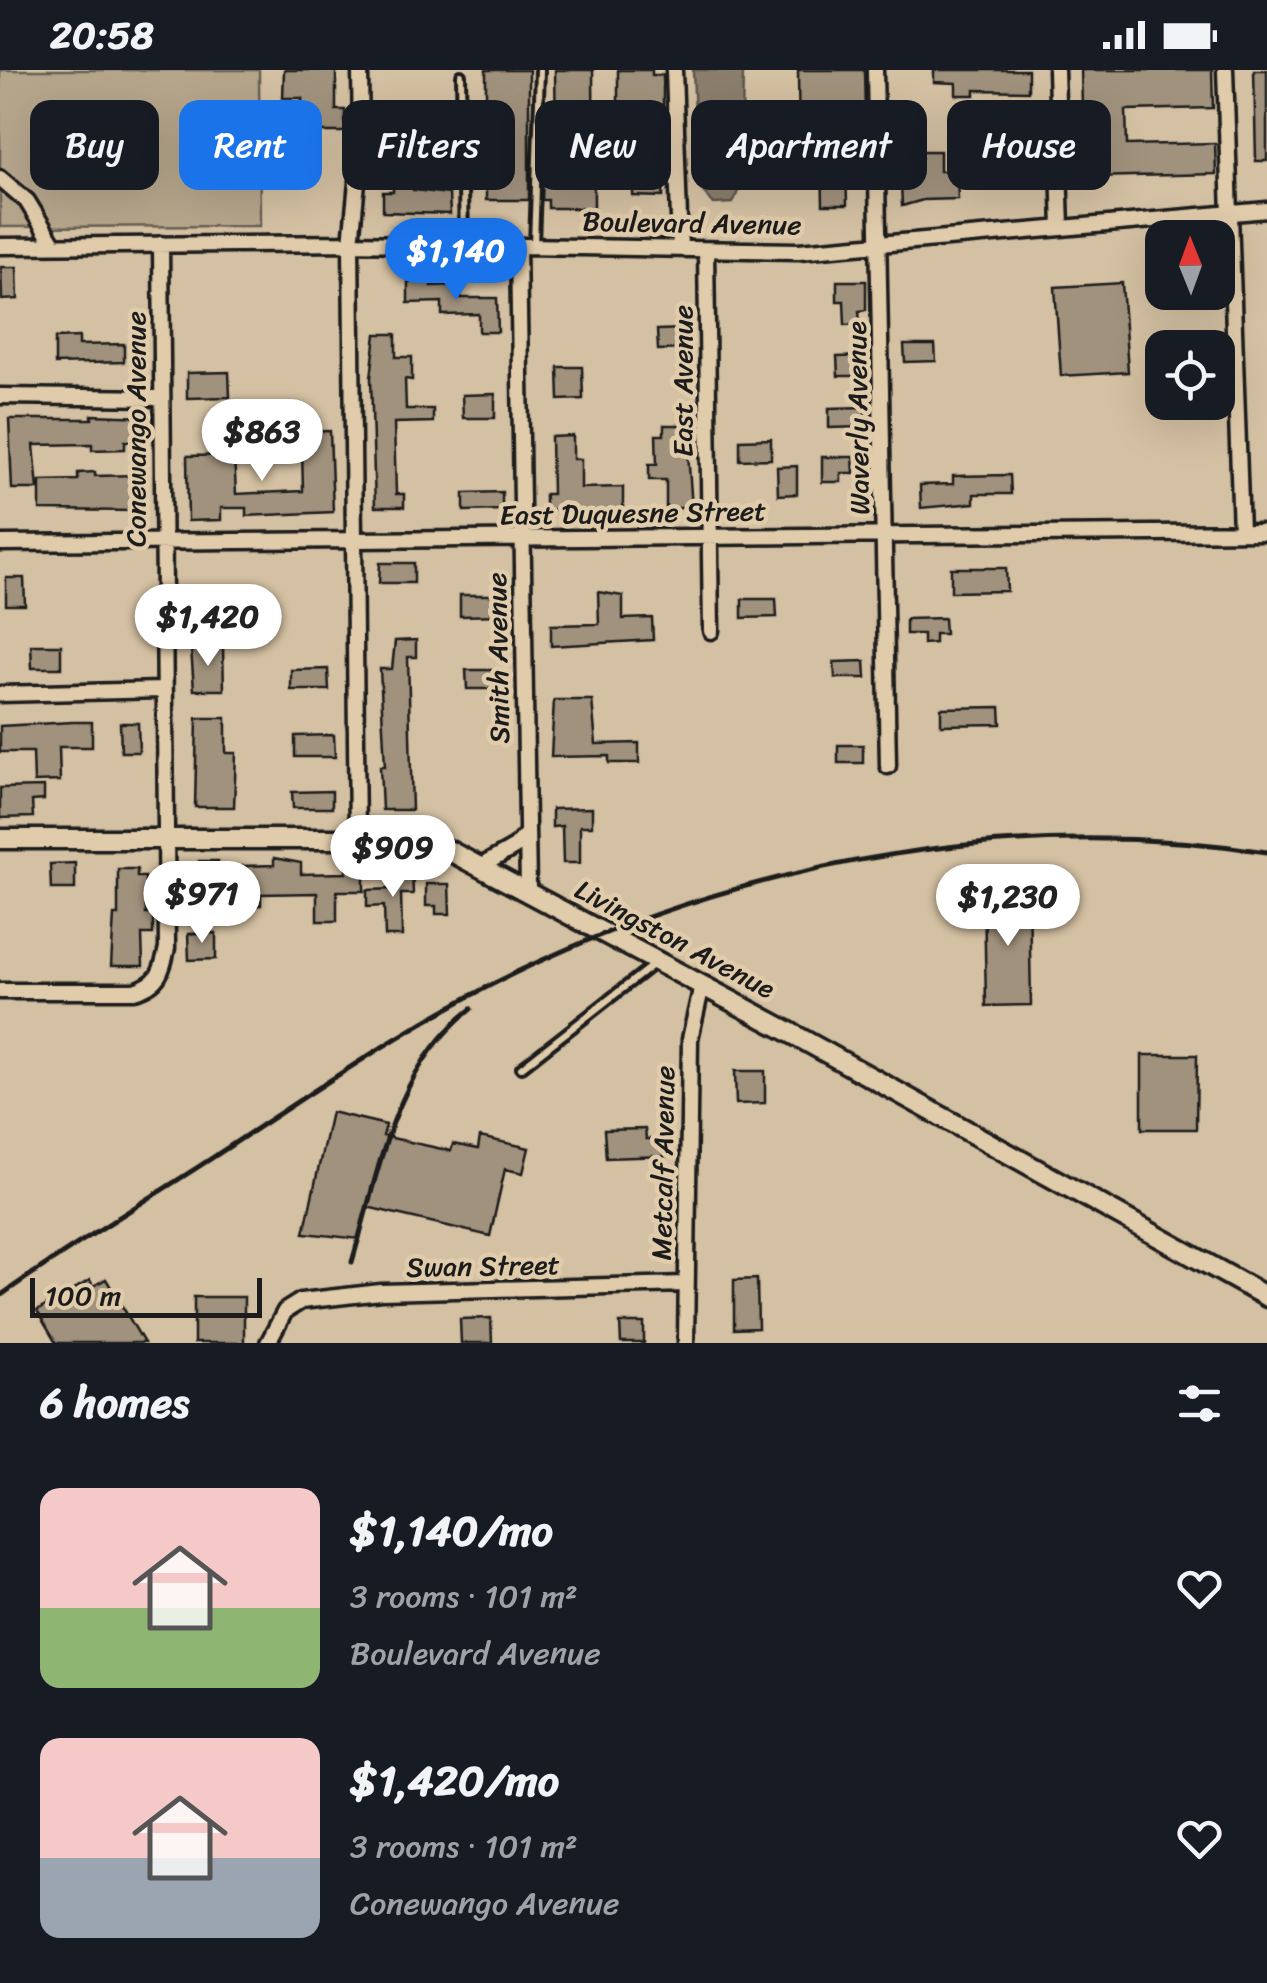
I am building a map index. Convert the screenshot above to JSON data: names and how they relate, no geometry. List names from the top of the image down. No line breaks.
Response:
{"streets":{"street":["Boulevard Avenue","East Avenue","Waverly Avenue","Conewango Avenue","East Duquesne Street","Smith Avenue","Livingston Avenue","Metcalf Avenue","Swan Street"]},"crossings":[["Boulevard Avenue","East Avenue"],["Boulevard Avenue","Waverly Avenue"],["Boulevard Avenue","Conewango Avenue"],["Boulevard Avenue","Smith Avenue"],["East Avenue","East Duquesne Street"],["Waverly Avenue","East Duquesne Street"],["Conewango Avenue","East Duquesne Street"],["Conewango Avenue","Livingston Avenue"],["East Duquesne Street","Smith Avenue"],["Smith Avenue","Livingston Avenue"],["Livingston Avenue","Metcalf Avenue"],["Metcalf Avenue","Swan Street"]],"scale_bar":"100 m","north":"top","page":{"status":"20:58","chip":["Buy","Rent","Filters","New","Apartment","House"],"price":["$1,140","$863","$1,420","$909","$971","$1,230"],"scale":"100 m","heading":"6 homes","list":[{"name":"$1,140/mo","note":"3 rooms · 101 m² · Boulevard Avenue"},{"name":"$1,420/mo","note":"3 rooms · 101 m² · Conewango Avenue"}]}}
